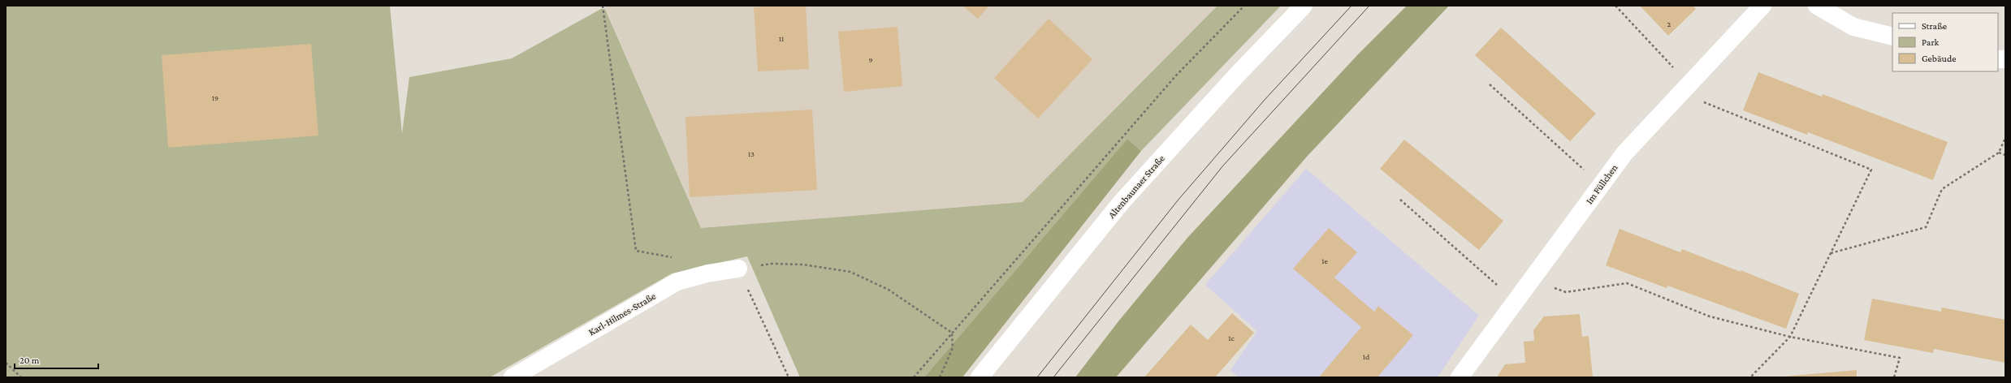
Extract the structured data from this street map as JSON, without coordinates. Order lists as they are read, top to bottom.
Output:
{
  "streets": {
    "street": ["Im Füllchen", "Altenbaunaer Straße", "Karl-Hilmes-Straße"]
  },
  "house_numbers": [
    "2",
    "11",
    "9",
    "19",
    "13",
    "1e",
    "1c",
    "1d"
  ],
  "legend": ["Straße", "Park", "Gebäude"],
  "scale_bar": "20 m"
}
